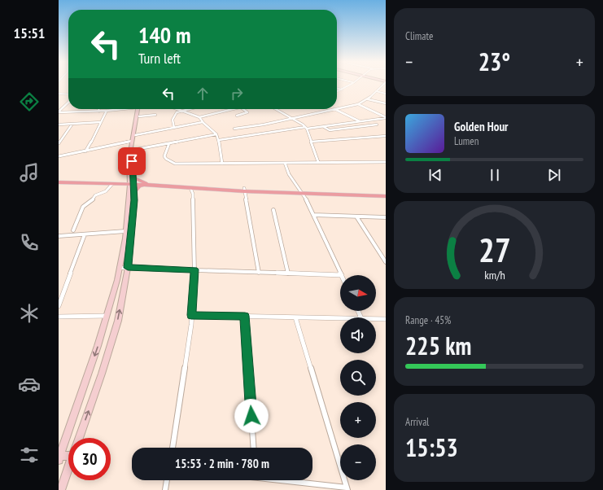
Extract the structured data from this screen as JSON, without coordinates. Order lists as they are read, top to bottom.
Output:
{
  "north": "right",
  "page": {
    "tabs": "15:51",
    "tile": [
      "Climate",
      ["Range · 45%", "225 km"],
      ["Arrival", "15:53"]
    ],
    "turn": ["140 m", "Turn left"],
    "heat": ["−", "23°", "+"],
    "song": ["Golden Hour", "Lumen"],
    "map_buttons": ["+", "−"],
    "limit": "30",
    "trip": "15:53 · 2 min · 780 m",
    "gauge": ["27", "km/h"]
  }
}
